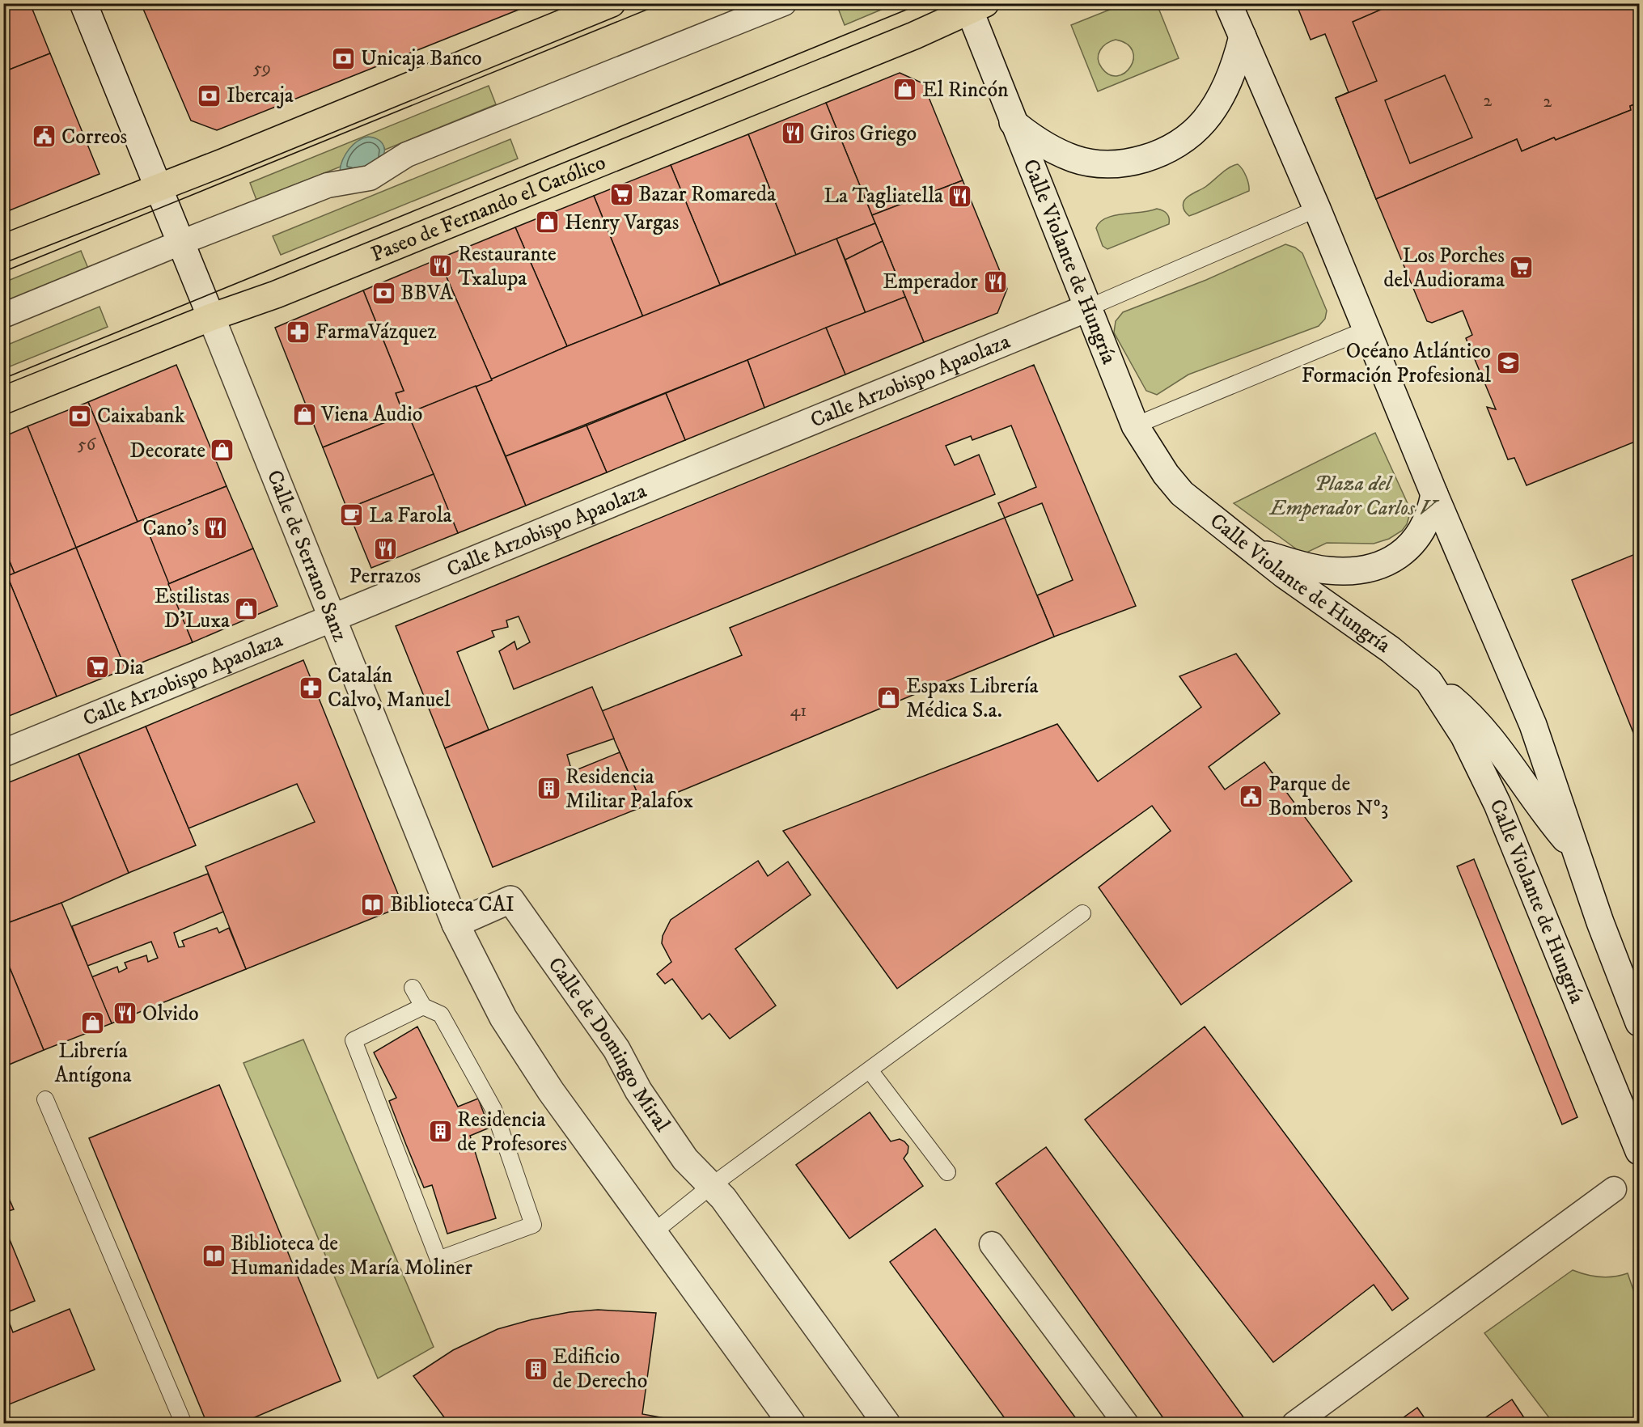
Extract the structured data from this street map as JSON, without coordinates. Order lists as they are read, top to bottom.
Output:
{
  "streets": {
    "main road": [
      "Paseo de Fernando el Católico",
      "Calle Violante de Hungría",
      "Calle Arzobispo Apaolaza",
      "Calle de Serrano Sanz",
      "Calle de Domingo Miral"
    ]
  },
  "crossings": [
    ["Paseo de Fernando el Católico", "Calle Violante de Hungría"],
    ["Paseo de Fernando el Católico", "Calle de Serrano Sanz"],
    ["Calle Violante de Hungría", "Calle Arzobispo Apaolaza"],
    ["Calle Arzobispo Apaolaza", "Calle de Serrano Sanz"],
    ["Calle de Serrano Sanz", "Calle de Domingo Miral"]
  ],
  "parks": ["Plaza del Emperador Carlos V"],
  "places": {
    "bank": [
      "Unicaja Banco",
      "Ibercaja",
      "BBVA",
      "Caixabank"
    ],
    "shop": [
      "El Rincón",
      "Henry Vargas",
      "Viena Audio",
      "Decorate",
      "Estilistas D'Luxa",
      "Espaxs Librería Médica S.a.",
      "Librería Antígona"
    ],
    "restaurant": [
      "Giros Griego",
      "La Tagliatella",
      "Restaurante Txalupa",
      "Emperador",
      "Cano's",
      "Perrazos",
      "Olvido"
    ],
    "public building": ["Correos", "Parque de Bomberos Nº3"],
    "supermarket": ["Bazar Romareda", "Los Porches del Audiorama", "Dia"],
    "pharmacy": ["FarmaVázquez", "Catalán Calvo, Manuel"],
    "school or university": ["Océano Atlántico Formación Profesional"],
    "cafe": ["La Farola"],
    "building": ["Residencia Militar Palafox", "Residencia de Profesores", "Edificio de Derecho"],
    "library": ["Biblioteca CAI", "Biblioteca de Humanidades María Moliner"]
  },
  "house_numbers": [
    "59",
    "2",
    "2",
    "56",
    "41"
  ]
}
